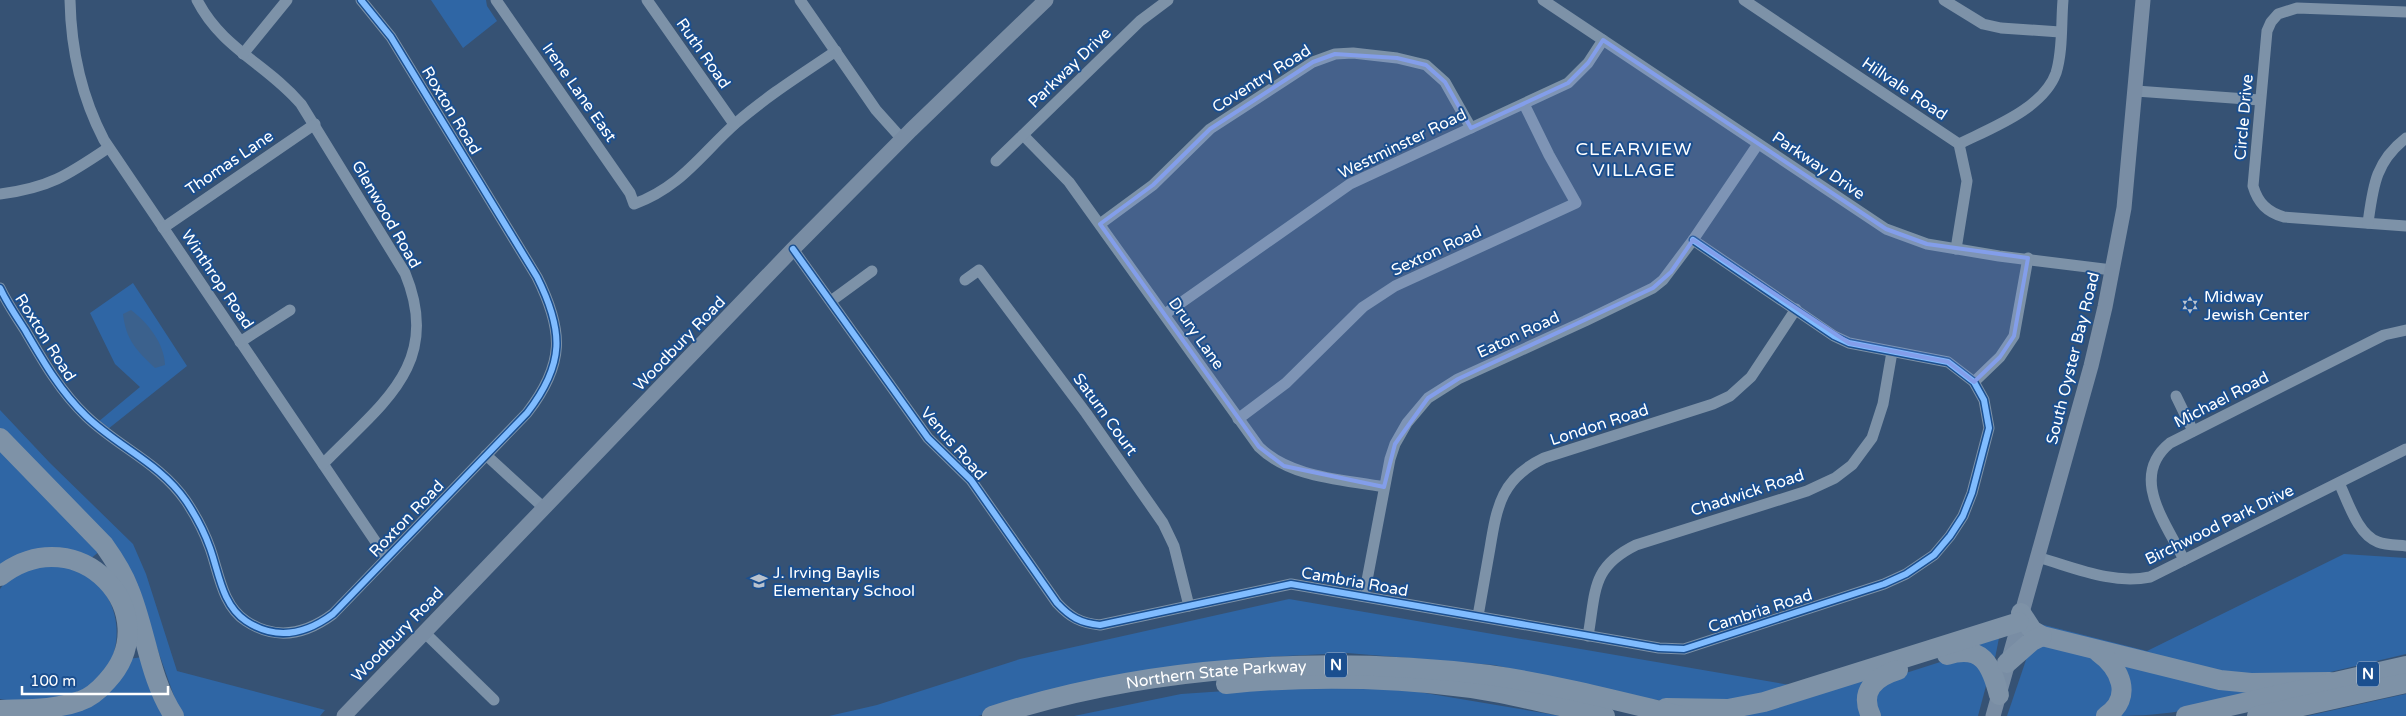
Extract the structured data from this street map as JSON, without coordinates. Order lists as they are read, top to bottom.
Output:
{
  "streets": {
    "highway": ["N", "Northern State Parkway"],
    "main road": ["Woodbury Road", "South Oyster Bay Road"],
    "street": [
      "Ruth Road",
      "Parkway Drive",
      "Coventry Road",
      "Hillvale Road",
      "Irene Lane East",
      "Roxton Road",
      "Circle Drive",
      "Westminster Road",
      "Thomas Lane",
      "Glenwood Road",
      "Sexton Road",
      "Winthrop Road",
      "Drury Lane",
      "Eaton Road",
      "Michael Road",
      "Saturn Court",
      "London Road",
      "Venus Road",
      "Chadwick Road",
      "Birchwood Park Drive",
      "Cambria Road"
    ]
  },
  "crossings": [
    ["Ruth Road", "Irene Lane East"],
    ["Parkway Drive", "Westminster Road"],
    ["Parkway Drive", "Drury Lane"],
    ["Parkway Drive", "Eaton Road"],
    ["Parkway Drive", "South Oyster Bay Road"],
    ["Coventry Road", "Westminster Road"],
    ["Coventry Road", "Drury Lane"],
    ["Roxton Road", "Winthrop Road"],
    ["Westminster Road", "Sexton Road"],
    ["Westminster Road", "Drury Lane"],
    ["Thomas Lane", "Glenwood Road"],
    ["Thomas Lane", "Winthrop Road"],
    ["Glenwood Road", "Winthrop Road"],
    ["Sexton Road", "Drury Lane"],
    ["Drury Lane", "Eaton Road"],
    ["Eaton Road", "Cambria Road"],
    ["Woodbury Road", "Venus Road"],
    ["South Oyster Bay Road", "Birchwood Park Drive"],
    ["Michael Road", "Birchwood Park Drive"],
    ["Saturn Court", "Cambria Road"],
    ["London Road", "Cambria Road"],
    ["Venus Road", "Cambria Road"],
    ["Chadwick Road", "Cambria Road"]
  ],
  "districts": ["CLEARVIEW VILLAGE"],
  "places": {
    "synagogue": ["Midway Jewish Center"],
    "school or university": ["J. Irving Baylis Elementary School"]
  },
  "scale_bar": "100 m"
}
